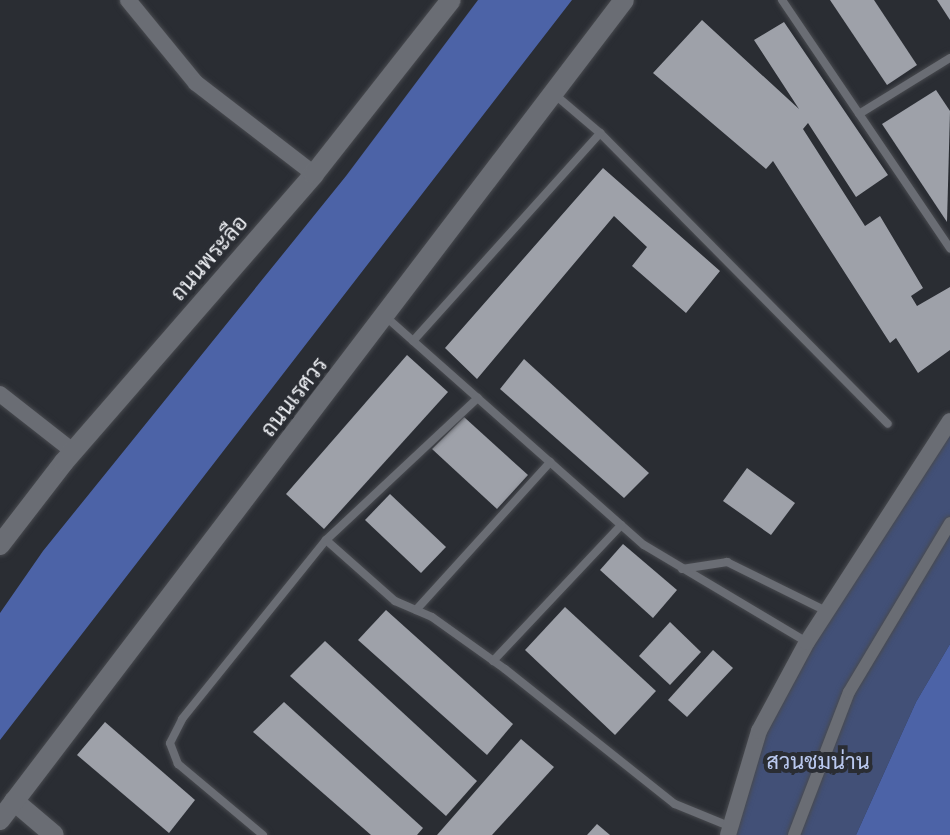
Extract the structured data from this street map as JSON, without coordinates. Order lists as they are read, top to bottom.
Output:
{
  "streets": {
    "street": ["ถนนพระลือ", "ถนนเรศวร"]
  },
  "parks": ["สวนชมน่าน"]
}
